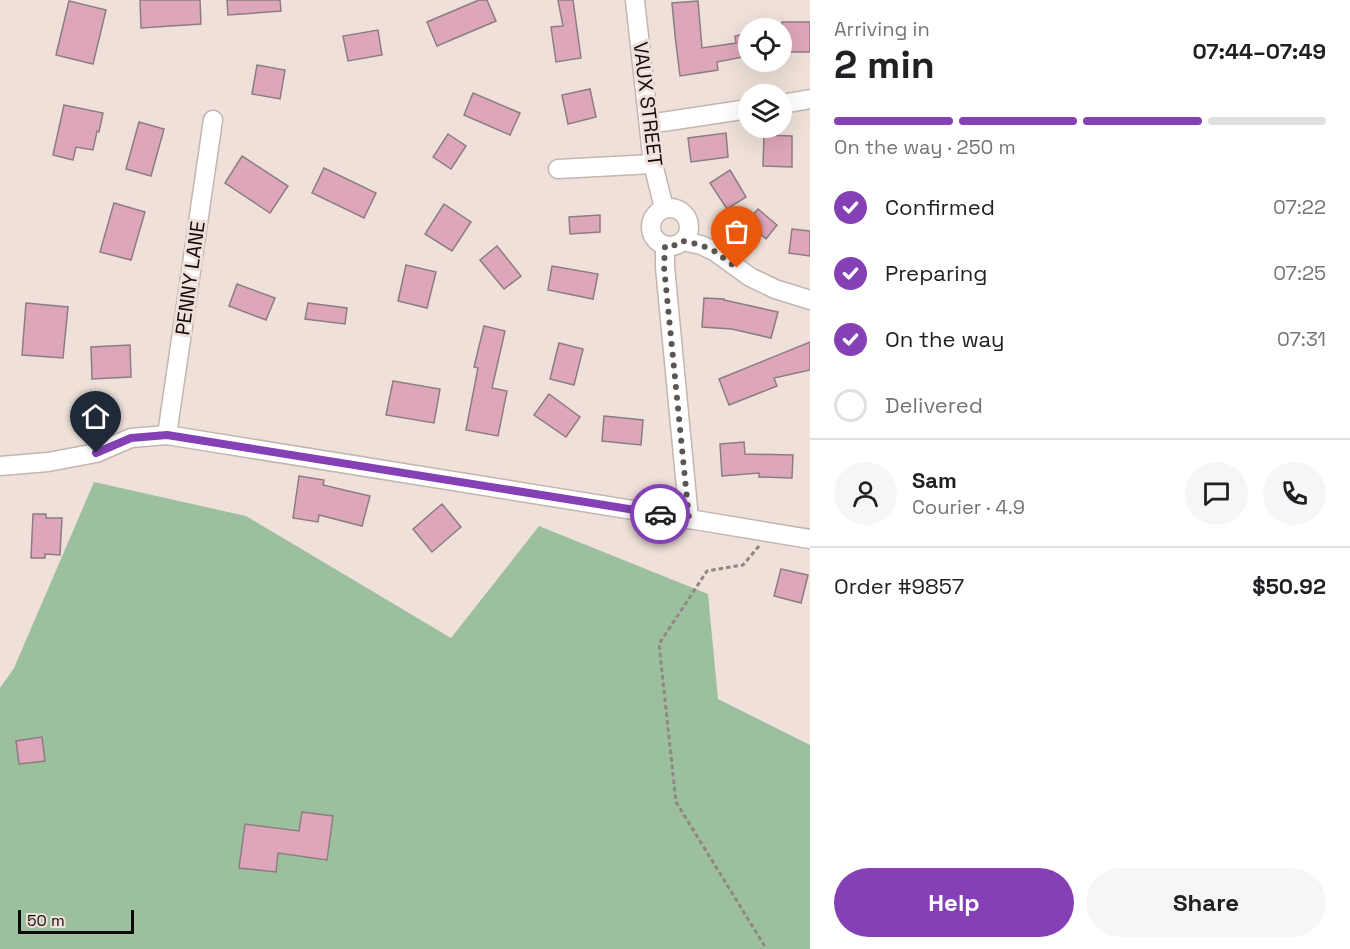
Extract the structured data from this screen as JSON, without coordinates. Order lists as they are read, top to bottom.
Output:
{
  "streets": {
    "street": ["VAUX STREET", "PENNY LANE"]
  },
  "scale_bar": "50 m",
  "page": {
    "heading": ["2 min", "Arriving in", "07:44–07:49"],
    "panel": [
      "Sam",
      "Courier · 4.9",
      "Order #9857",
      "$50.92"
    ],
    "bar": "On the way · 250 m",
    "list": [
      ["Confirmed", "07:22"],
      ["Preparing", "07:25"],
      ["On the way", "07:31"],
      "Delivered"
    ],
    "buttons": ["Help", "Share"],
    "scale": "50 m"
  }
}
